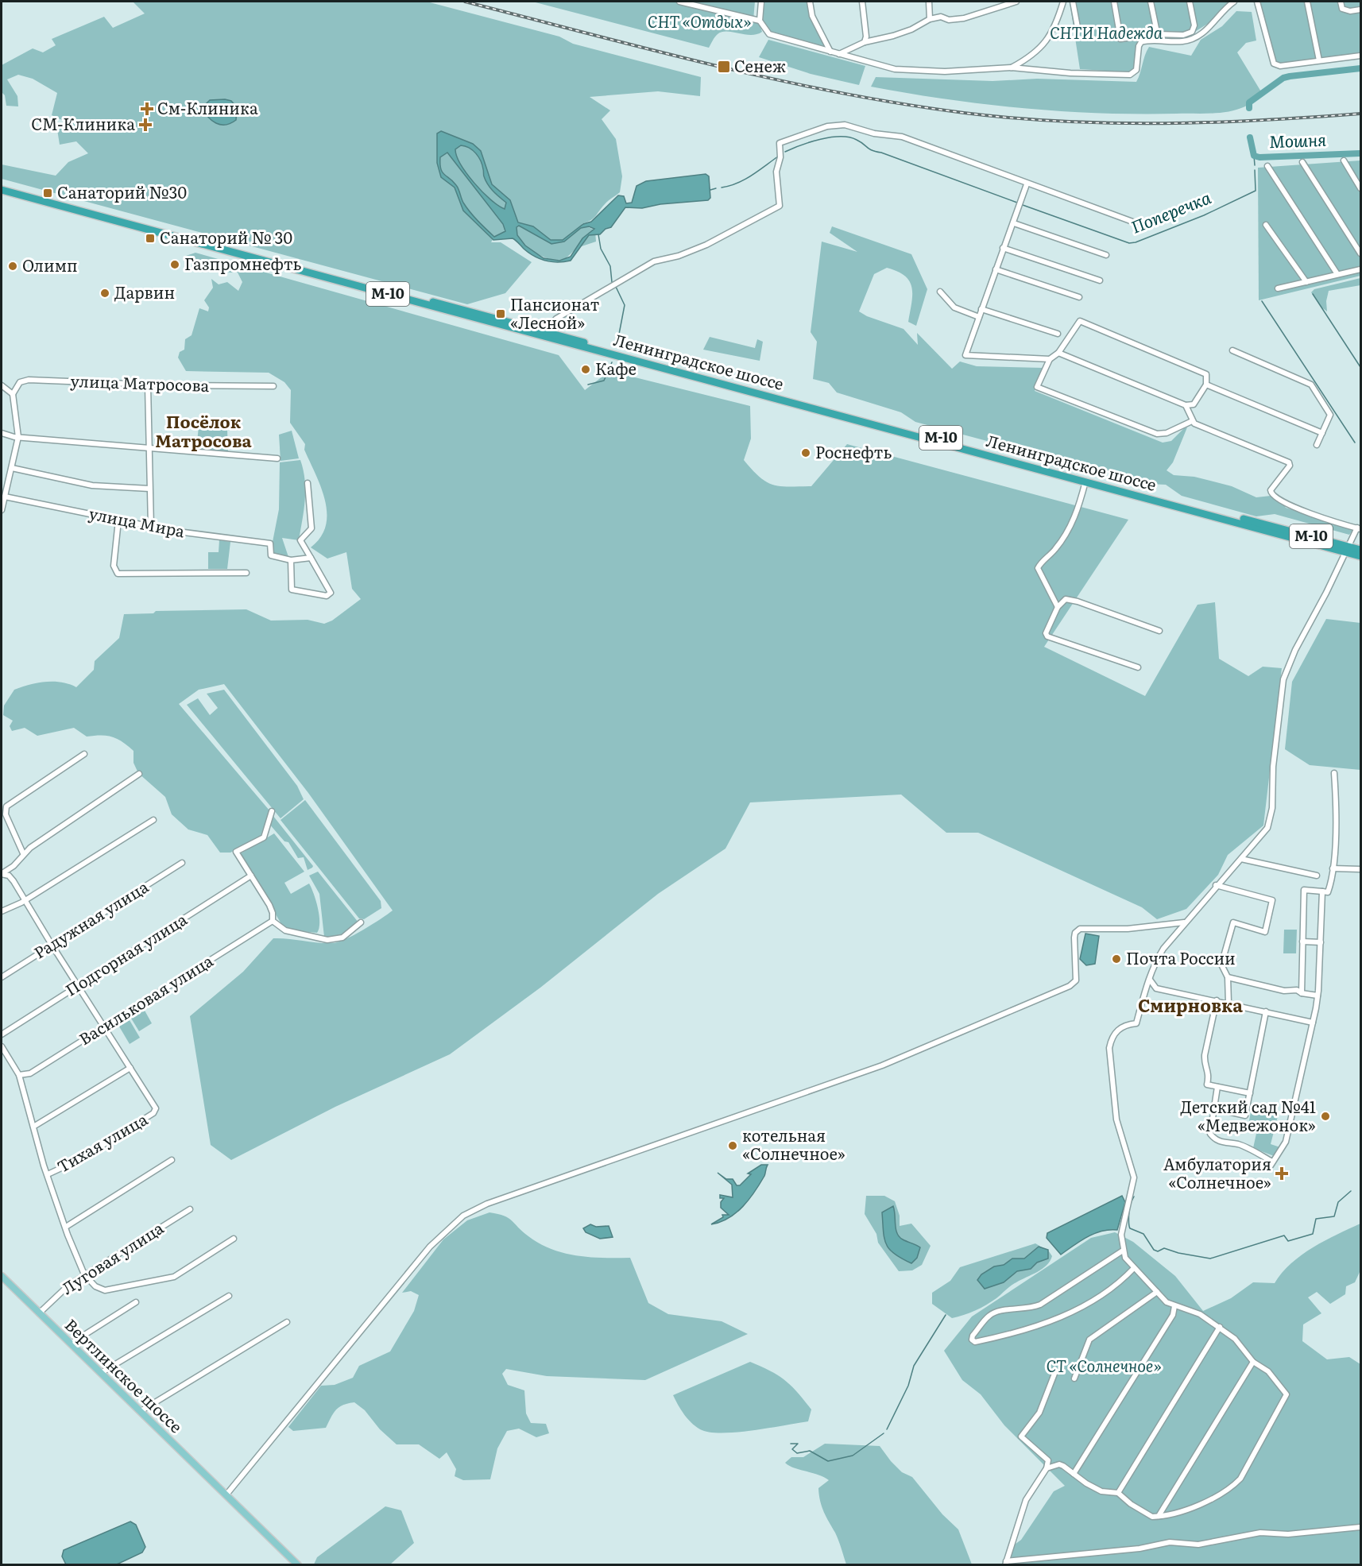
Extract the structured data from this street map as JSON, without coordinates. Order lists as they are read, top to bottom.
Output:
{
  "streets": {
    "highway": ["М-10", "Ленинградское шоссе"],
    "main road": ["Вертлинское шоссе"],
    "street": [
      "улица Матросова",
      "улица Мира",
      "Радужная улица",
      "Подгорная улица",
      "Васильковая улица",
      "Тихая улица",
      "Луговая улица"
    ]
  },
  "crossings": [
    ["Луговая улица", "Вертлинское шоссе"]
  ],
  "districts": ["Посёлок Матросова", "Смирновка"],
  "water": ["Мошня", "Поперечка"],
  "parks": ["СНТ «Отдых»", "СНТИ Надежда", "СТ «Солнечное»"],
  "places": {
    "transit": [
      "Сенеж",
      "Санаторий №30",
      "Санаторий № 30",
      "Пансионат «Лесной»"
    ],
    "health": ["См-Клиника", "СМ-Клиника", "Амбулатория «Солнечное»"],
    "other": [
      "Газпромнефть",
      "Олимп",
      "Дарвин",
      "Кафе",
      "Роснефть",
      "Почта России",
      "Детский сад №41 «Медвежонок»",
      "котельная «Солнечное»"
    ]
  }
}
